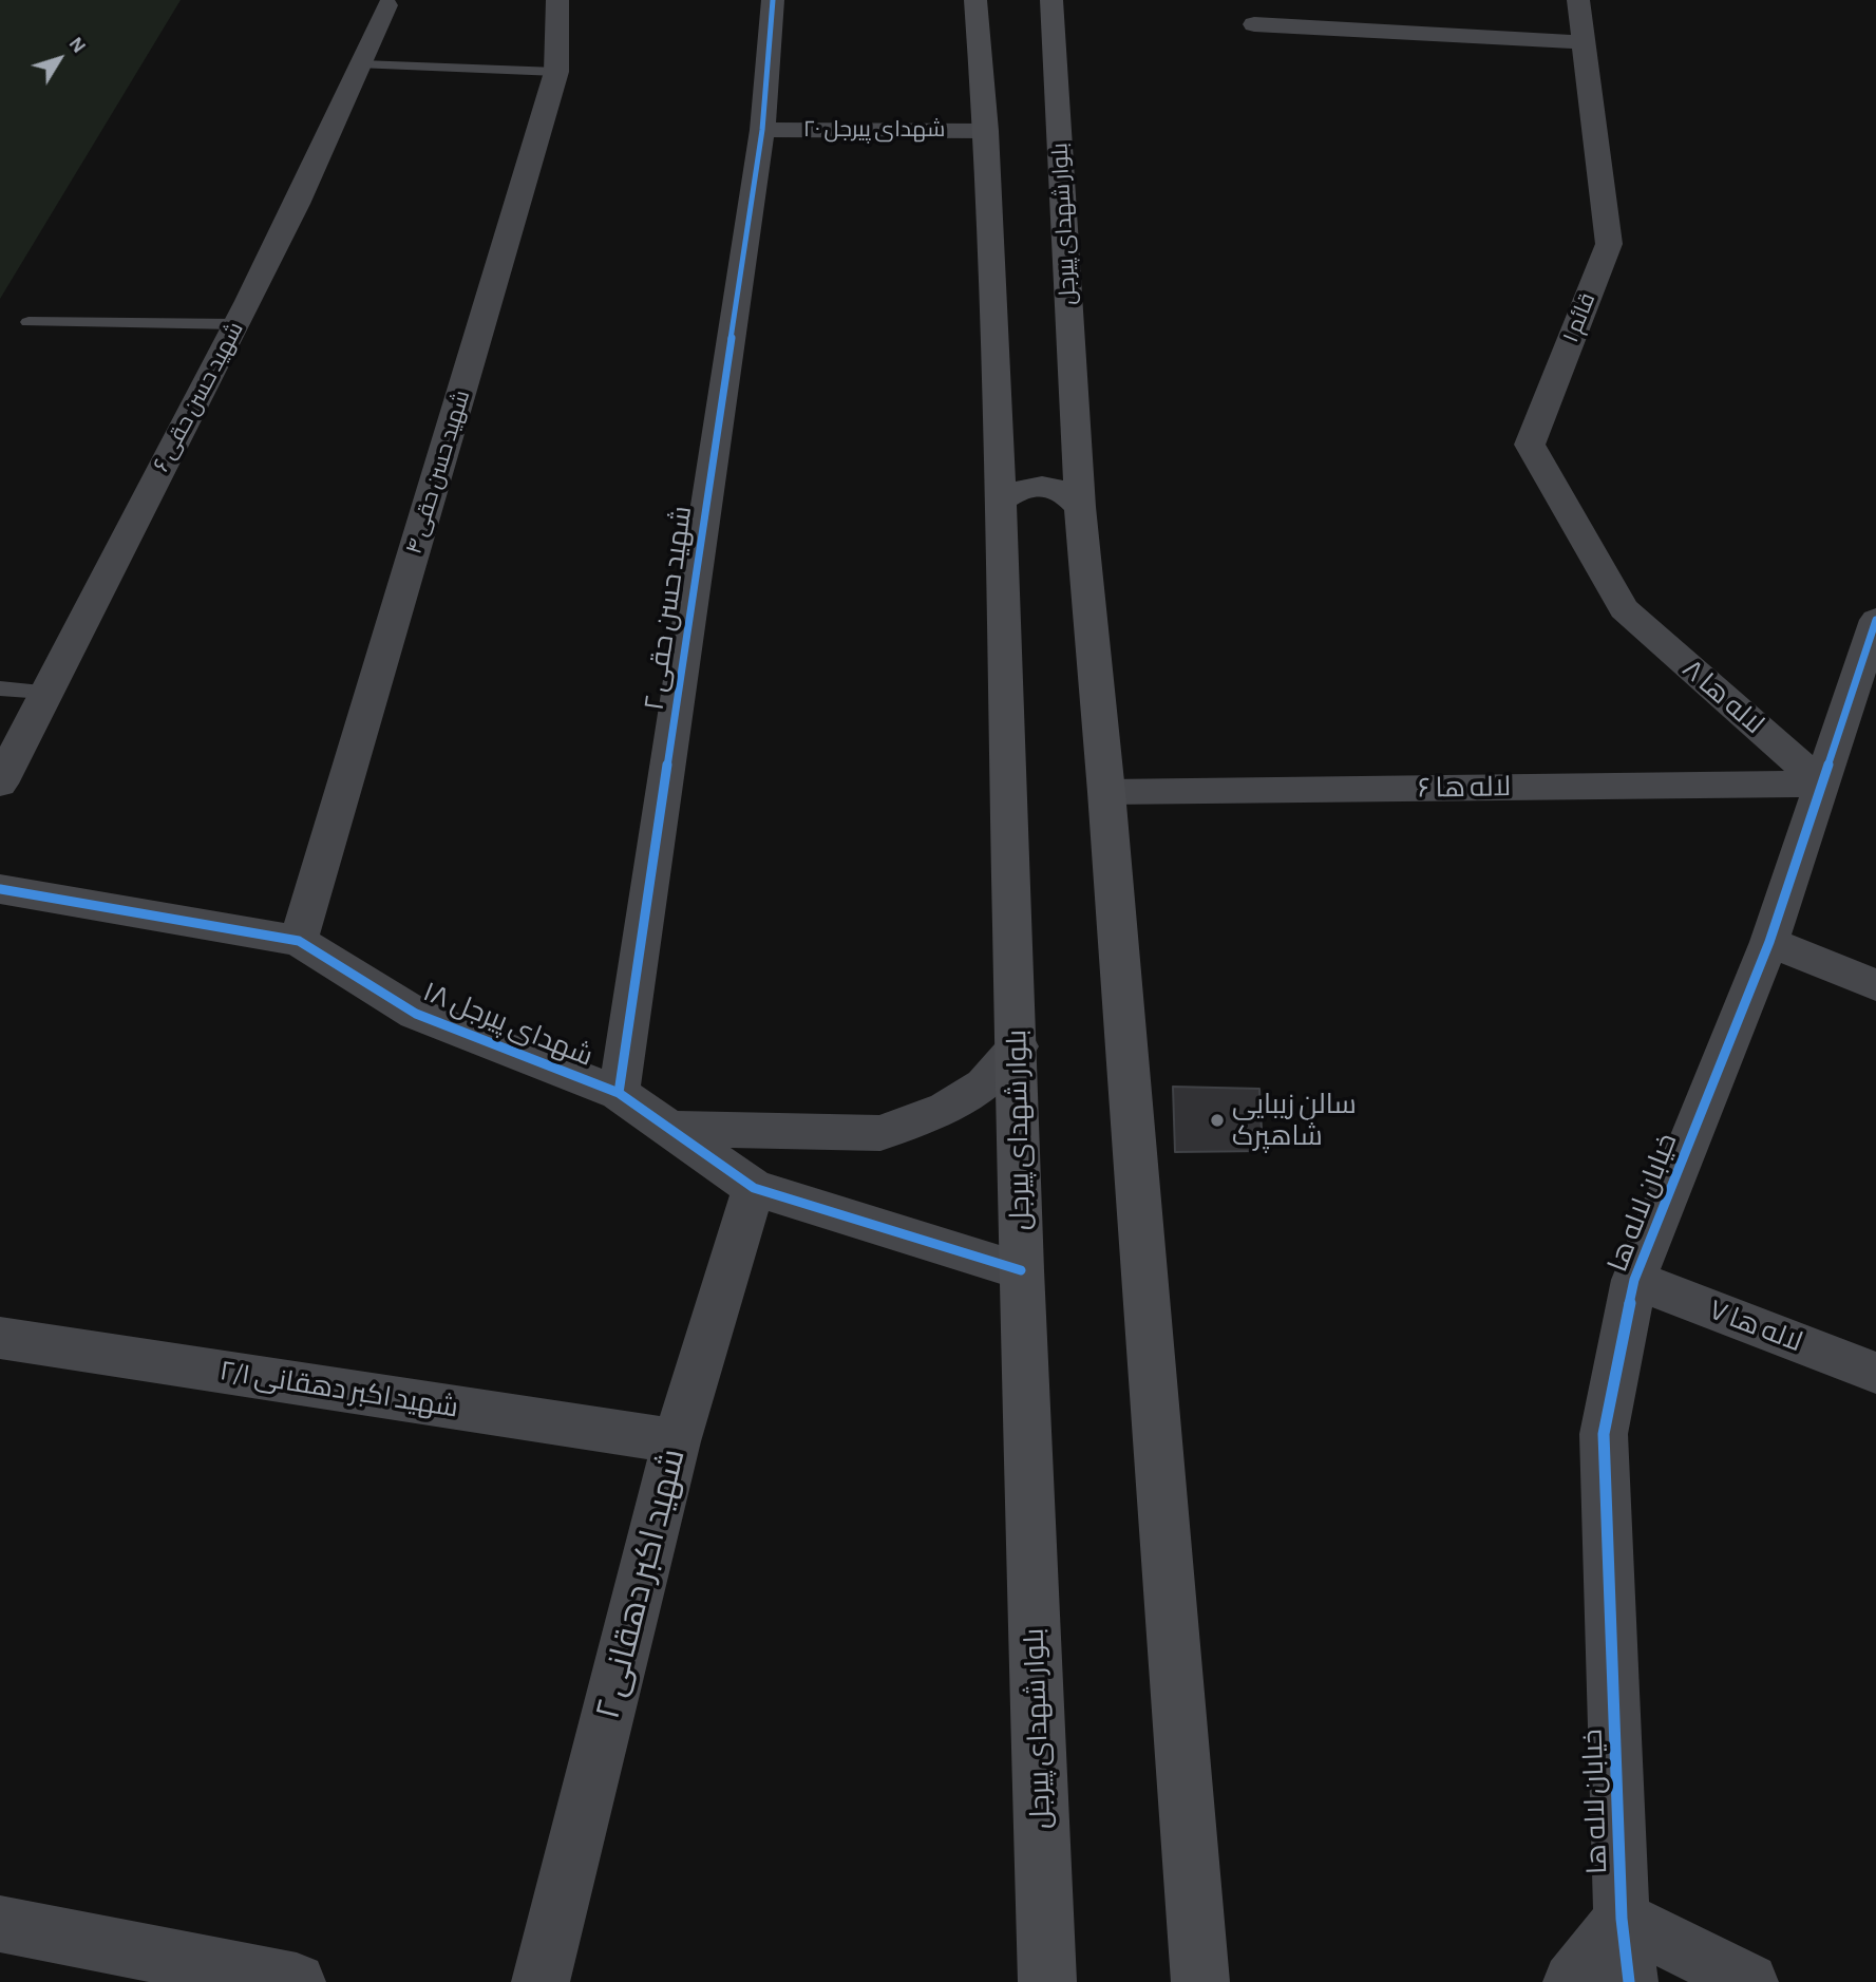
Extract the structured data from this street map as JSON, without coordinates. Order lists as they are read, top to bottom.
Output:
{
  "streets": {
    "main road": ["بلوار شهدای پیرجل"],
    "street": [
      "شهدای پیرجل ۲۰",
      "قائم ۱",
      "شهید حسن حقی ۶",
      "شهید حسن حقی ۴",
      "شهید حسن حقی ۲",
      "لاله ها ۸",
      "لاله ها ۶",
      "شهدای پیرجل ۱۸",
      "خیابان لاله ها",
      "لاله ها ۷",
      "شهید اکبر دهقانی ۲/۱",
      "شهید اکبر دهقانی ۲"
    ]
  },
  "crossings": [
    ["شهدای پیرجل ۲۰", "بلوار شهدای پیرجل"],
    ["شهدای پیرجل ۲۰", "شهید حسن حقی ۲"],
    ["بلوار شهدای پیرجل", "لاله ها ۶"],
    ["بلوار شهدای پیرجل", "شهدای پیرجل ۱۸"],
    ["قائم ۱", "لاله ها ۸"],
    ["شهید حسن حقی ۴", "شهدای پیرجل ۱۸"],
    ["شهید حسن حقی ۲", "شهدای پیرجل ۱۸"],
    ["لاله ها ۸", "لاله ها ۶"],
    ["لاله ها ۸", "خیابان لاله ها"],
    ["لاله ها ۶", "خیابان لاله ها"],
    ["شهدای پیرجل ۱۸", "شهید اکبر دهقانی ۲"],
    ["خیابان لاله ها", "لاله ها ۷"],
    ["شهید اکبر دهقانی ۲/۱", "شهید اکبر دهقانی ۲"]
  ],
  "places": ["سالن زیبایی شاهپرک"],
  "north": "top right"
}
